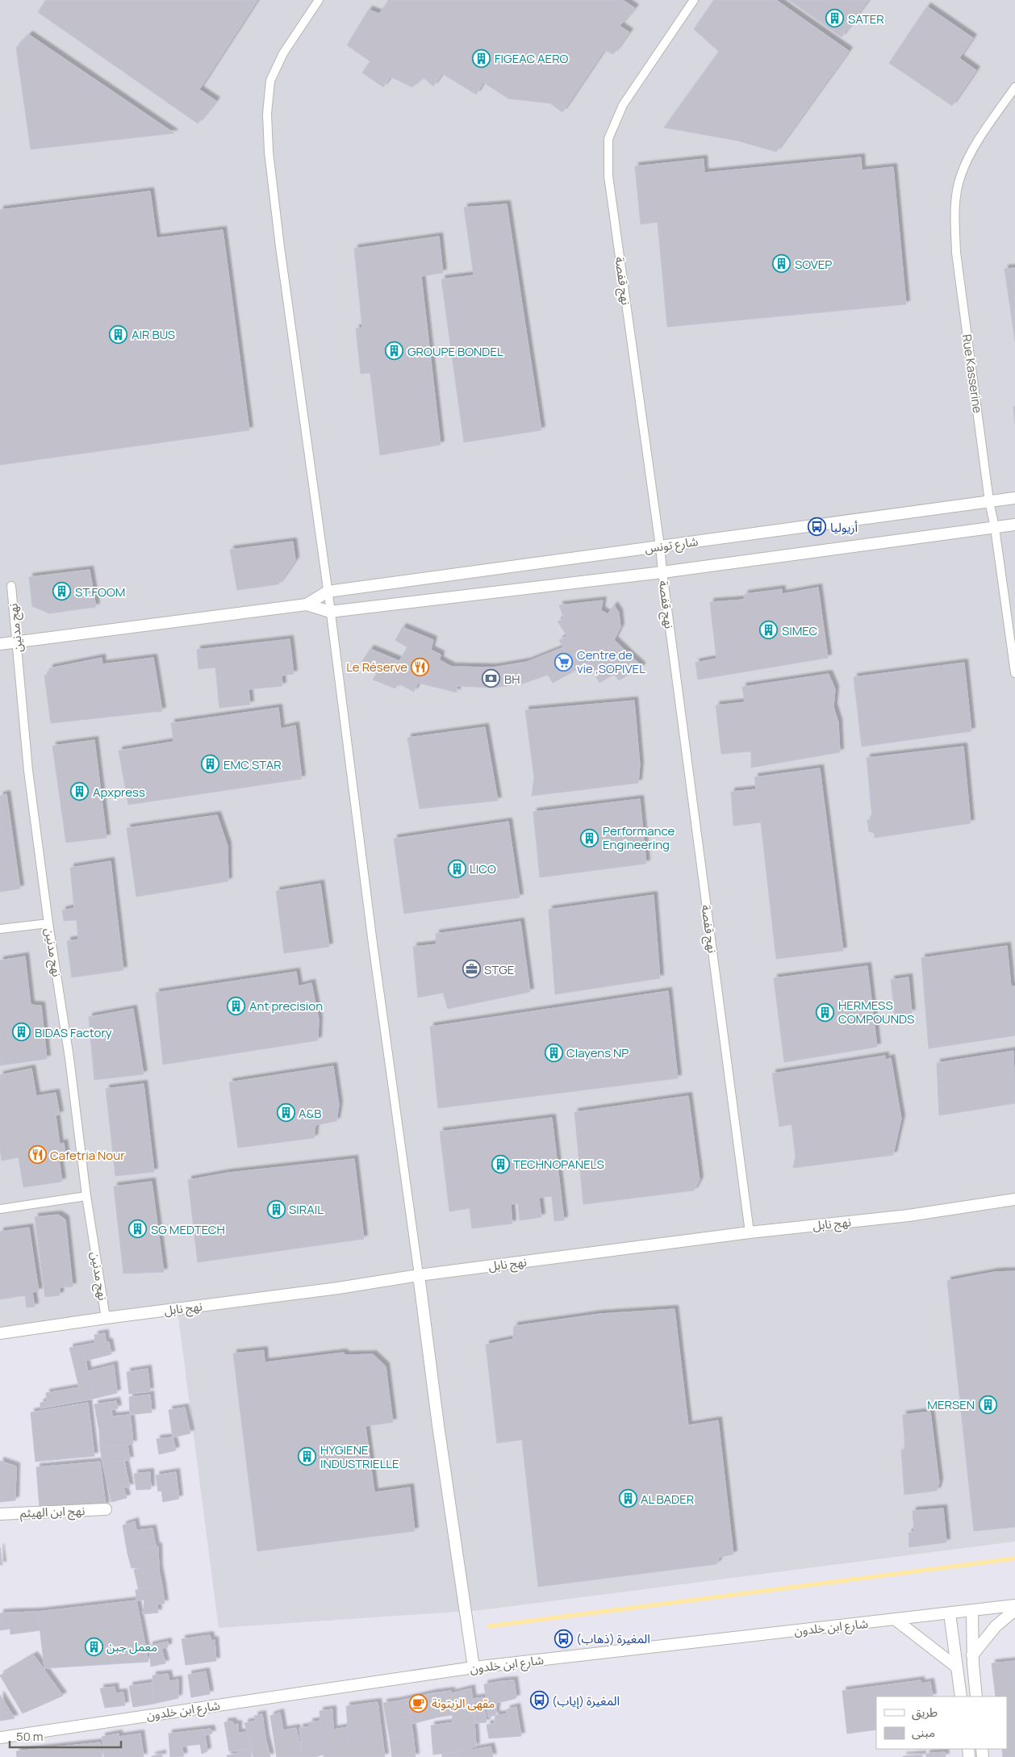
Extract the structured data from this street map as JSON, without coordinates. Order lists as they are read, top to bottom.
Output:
{
  "streets": {
    "street": [
      "شارع تونس",
      "نهج نابل",
      "نهج ابن الهيثم",
      "شارع ابن خلدون"
    ],
    "lane": ["نهج قفصة", "Rue Kasserine", "نهج مدنين"]
  },
  "crossings": [
    ["نهج قفصة", "شارع تونس"],
    ["نهج قفصة", "نهج نابل"],
    ["Rue Kasserine", "شارع تونس"],
    ["نهج مدنين", "نهج نابل"]
  ],
  "places": {
    "building": [
      "SATER",
      "FIGEAC AERO",
      "SOVEP",
      "AIR BUS",
      "GROUPE BONDEL",
      "ST.FOOM",
      "SIMEC",
      "EMC STAR",
      "Apxpress",
      "Performance Engineering",
      "LICO",
      "Ant precision",
      "HERMESS COMPOUNDS",
      "BIDAS Factory",
      "Clayens NP",
      "A&B",
      "TECHNOPANELS",
      "SIRAIL",
      "SG MEDTECH",
      "MERSEN",
      "HYGIENE INDUSTRIELLE",
      "AL BADER",
      "معمل جبن"
    ],
    "bus stop": ["أريوليا", "المغيرة (ذهاب)", "المغيرة (إياب)"],
    "supermarket": ["Centre de vie ,SOPIVEL"],
    "restaurant": ["Le Réserve", "Cafetria Nour"],
    "bank": ["BH"],
    "office": ["STGE"],
    "cafe": ["مقهى الزيتونة"]
  },
  "legend": ["طريق", "مبنى"],
  "scale_bar": "50 m"
}
